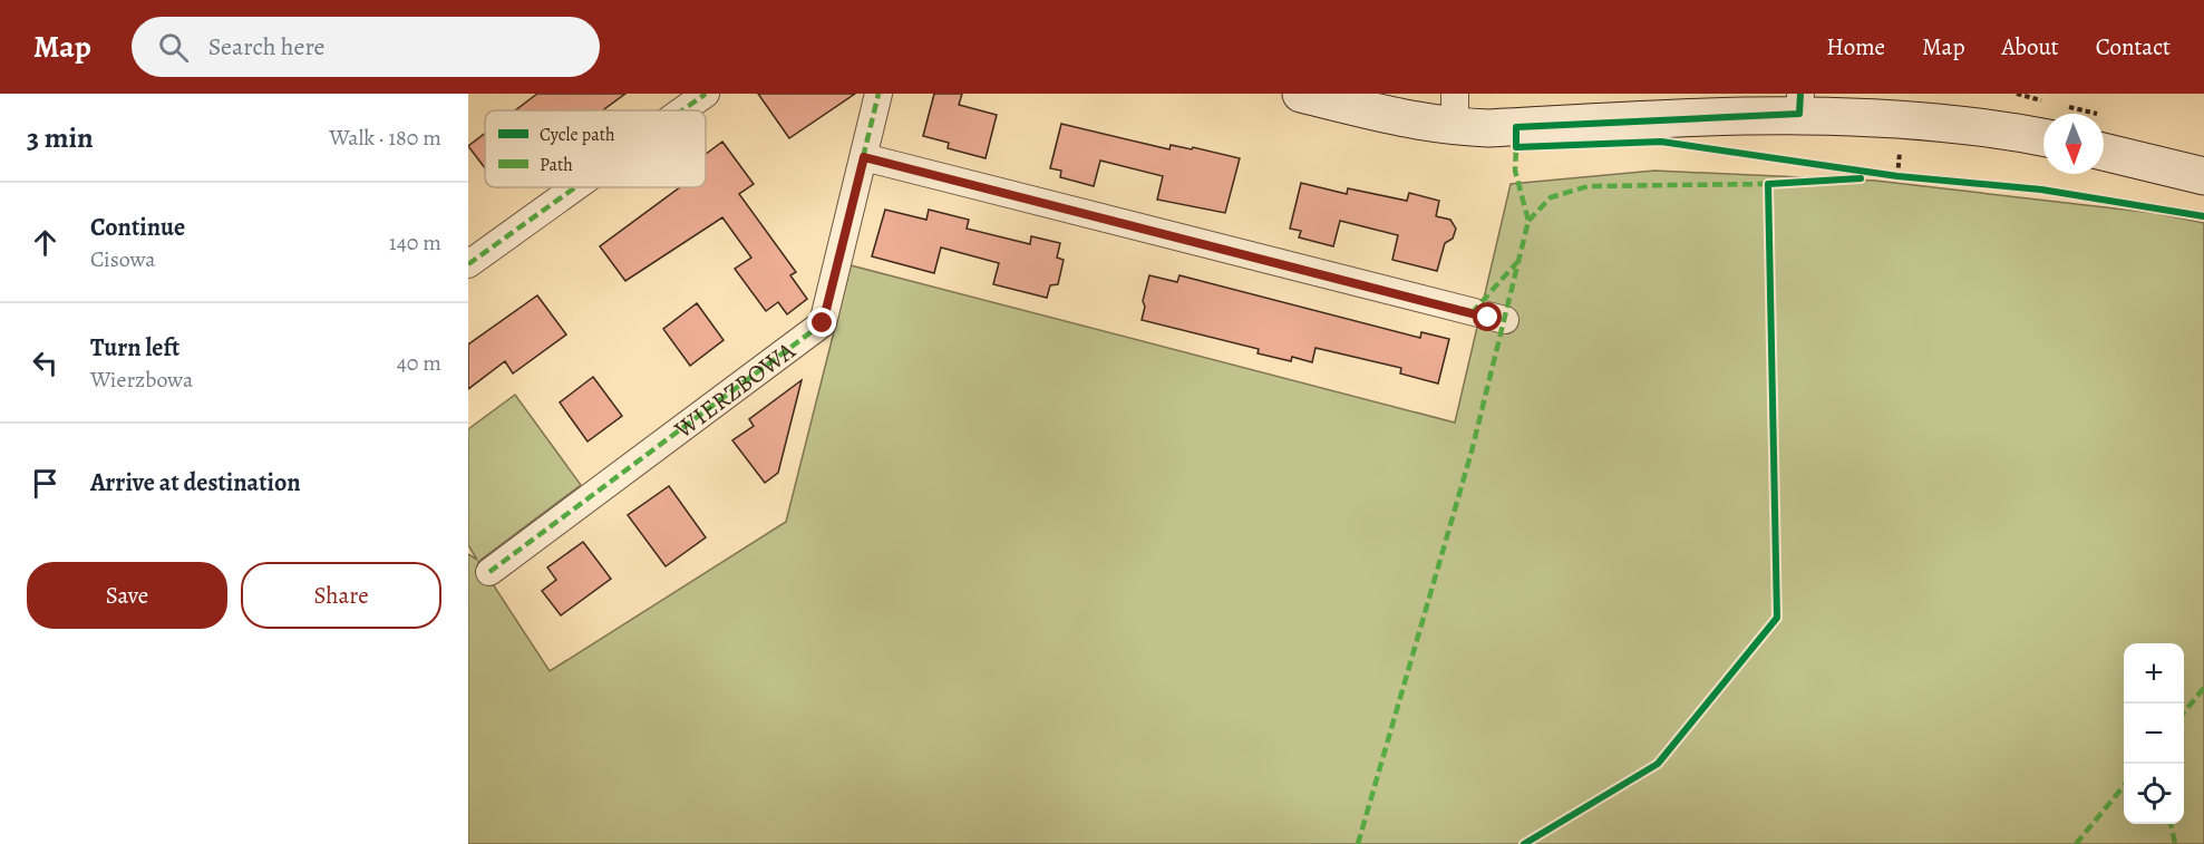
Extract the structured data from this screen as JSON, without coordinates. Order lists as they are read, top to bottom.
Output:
{
  "streets": {
    "street": ["WIERZBOWA"]
  },
  "legend": ["Cycle path", "Path"],
  "north": "bottom",
  "page": {
    "header": "Map",
    "search": "Search here",
    "nav": [
      "Home",
      "Map",
      "About",
      "Contact"
    ],
    "heading": ["3 min", "Walk · 180 m"],
    "list": [
      ["Continue", "Cisowa", "140 m"],
      ["Turn left", "Wierzbowa", "40 m"],
      "Arrive at destination"
    ],
    "buttons": ["Save", "Share"],
    "map_buttons": ["+", "−"]
  }
}
